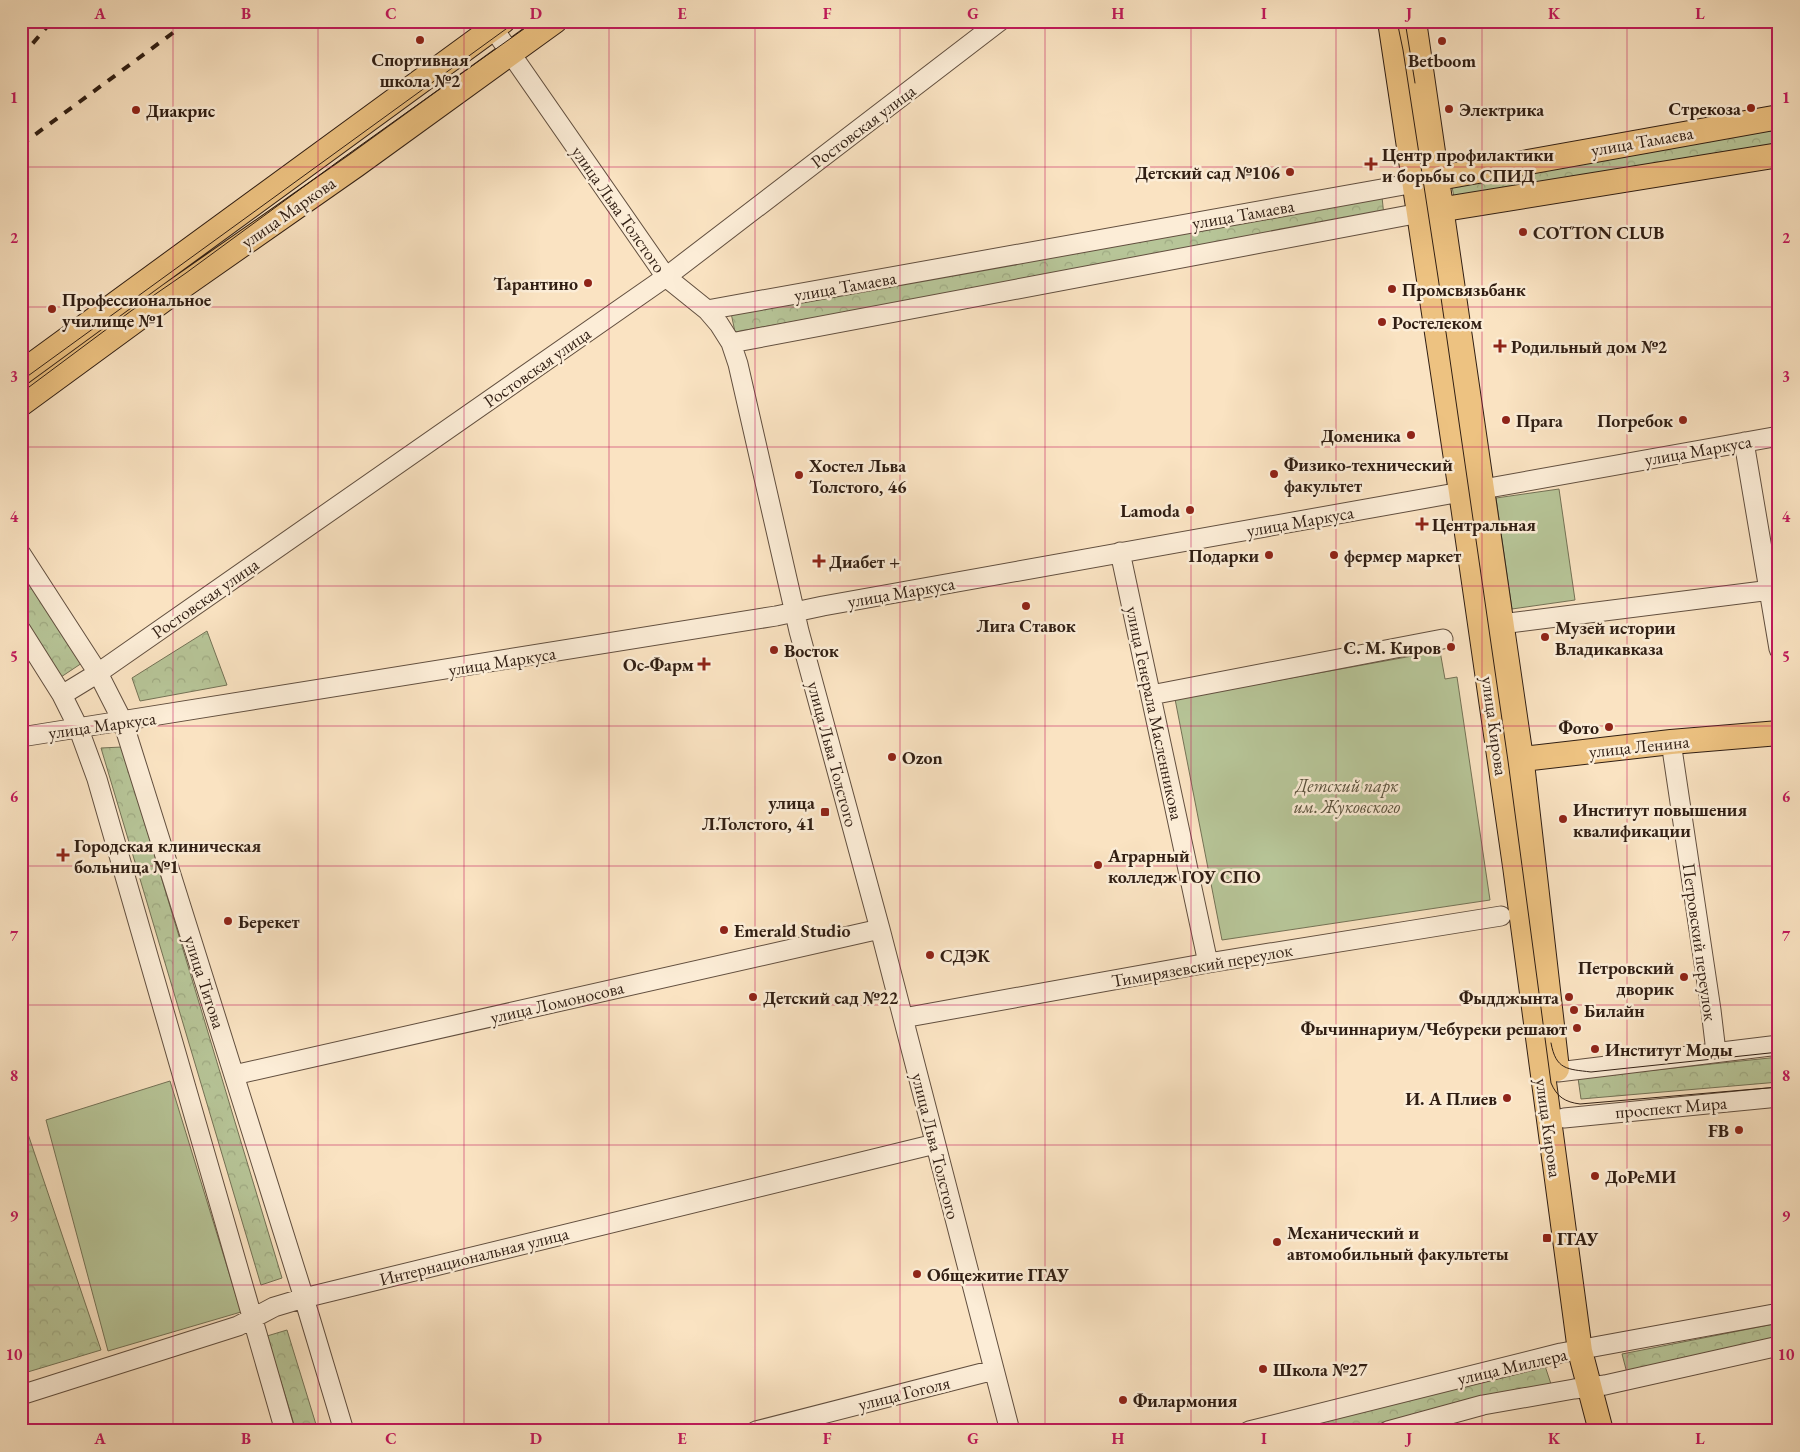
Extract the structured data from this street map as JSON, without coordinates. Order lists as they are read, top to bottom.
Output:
{
  "streets": {
    "main road": [
      "улица Тамаева",
      "улица Маркова",
      "улица Кирова",
      "улица Ленина"
    ],
    "street": [
      "Ростовская улица",
      "улица Льва Толстого",
      "улица Маркуса",
      "улица Генерала Масленникова",
      "Петровский переулок",
      "Тимирязевский переулок",
      "улица Титова",
      "улица Ломоносова",
      "проспект Мира",
      "Интернациональная улица",
      "улица Миллера",
      "улица Гоголя"
    ]
  },
  "crossings": [
    ["Ростовская улица", "улица Льва Толстого"],
    ["Ростовская улица", "улица Титова"],
    ["улица Тамаева", "улица Льва Толстого"],
    ["улица Тамаева", "улица Кирова"],
    ["улица Льва Толстого", "улица Маркова"],
    ["улица Льва Толстого", "улица Маркуса"],
    ["улица Льва Толстого", "Тимирязевский переулок"],
    ["улица Льва Толстого", "улица Ломоносова"],
    ["улица Льва Толстого", "Интернациональная улица"],
    ["улица Льва Толстого", "улица Гоголя"],
    ["улица Маркуса", "улица Генерала Масленникова"],
    ["улица Маркуса", "улица Кирова"],
    ["улица Маркуса", "улица Титова"],
    ["улица Генерала Масленникова", "Тимирязевский переулок"],
    ["улица Кирова", "улица Ленина"],
    ["улица Кирова", "проспект Мира"],
    ["улица Кирова", "улица Миллера"],
    ["улица Ленина", "Петровский переулок"],
    ["улица Титова", "улица Ломоносова"],
    ["улица Титова", "Интернациональная улица"]
  ],
  "parks": ["Детский парк им. Жуковского"],
  "places": {
    "other": [
      "Спортивная школа №2",
      "Betboom",
      "Стрекоза",
      "Электрика",
      "Диакрис",
      "Детский сад №106",
      "COTTON CLUB",
      "Тарантино",
      "Промсвязьбанк",
      "Профессиональное училище №1",
      "Ростелеком",
      "Прага",
      "Погребок",
      "Доменика",
      "Физико-технический факультет",
      "Хостел Льва Толстого, 46",
      "Lamoda",
      "Подарки",
      "фермер маркет",
      "Лига Ставок",
      "Музей истории Владикавказа",
      "С. М. Киров",
      "Восток",
      "Фото",
      "Ozon",
      "Институт повышения квалификации",
      "Аграрный колледж ГОУ СПО",
      "Берекет",
      "Emerald Studio",
      "СДЭК",
      "Петровский дворик",
      "Детский сад №22",
      "Фыдджынта",
      "Билайн",
      "Фычиннариум/Чебуреки решают",
      "Институт Моды",
      "И. А Плиев",
      "FB",
      "ДоРеМИ",
      "Механический и автомобильный факультеты",
      "Общежитие ГГАУ",
      "Школа №27",
      "Филармония"
    ],
    "health": [
      "Центр профилактики и борьбы со СПИД",
      "Родильный дом №2",
      "Центральная",
      "Диабет +",
      "Ос-Фарм",
      "Городская клиническая больница №1"
    ],
    "transit": ["улица Л.Толстого, 41", "ГГАУ"]
  },
  "grid": {
    "columns": [
      "A",
      "B",
      "C",
      "D",
      "E",
      "F",
      "G",
      "H",
      "I",
      "J",
      "K",
      "L"
    ],
    "rows": [
      "1",
      "2",
      "3",
      "4",
      "5",
      "6",
      "7",
      "8",
      "9",
      "10"
    ]
  }
}
